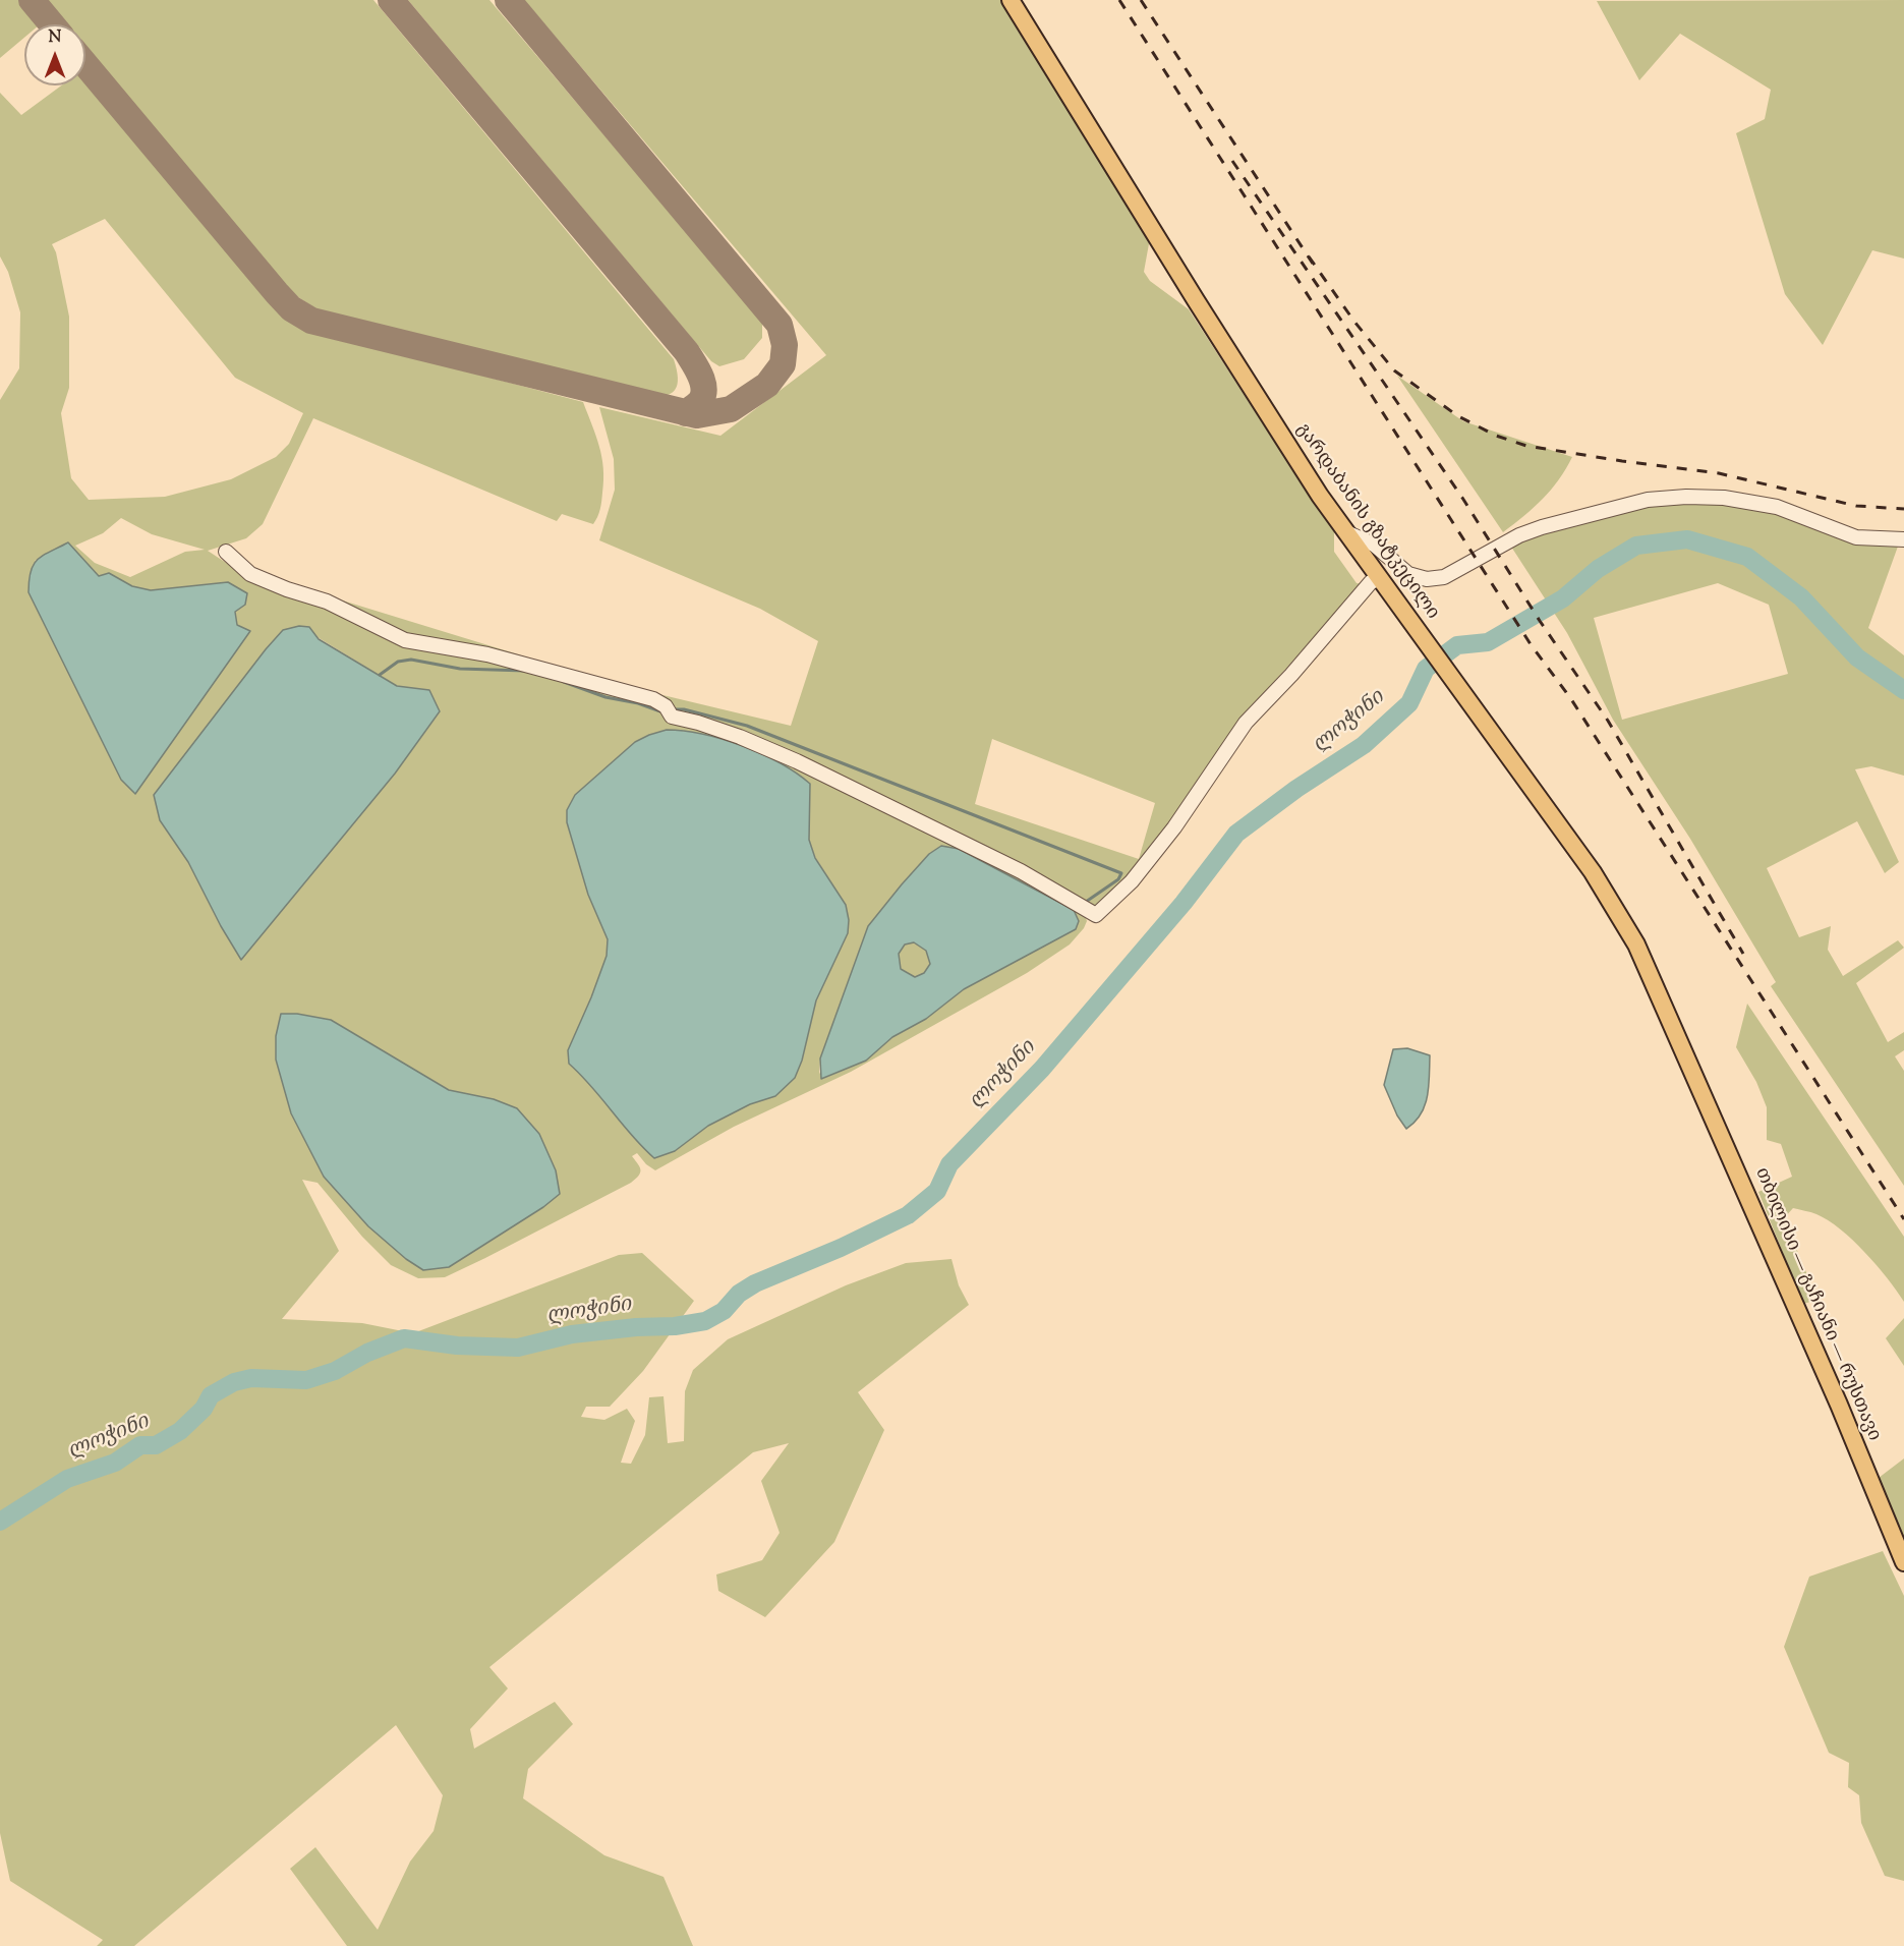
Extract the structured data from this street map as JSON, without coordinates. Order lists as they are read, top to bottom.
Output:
{
  "streets": {
    "main road": ["გარდაბანის გზატკეცილი", "თბილისი — გაჩიანი — რუსთავი"]
  },
  "crossings": [
    ["გარდაბანის გზატკეცილი", "თბილისი — გაჩიანი — რუსთავი"]
  ],
  "water": ["ლოჭინი"],
  "north": "top"
}
